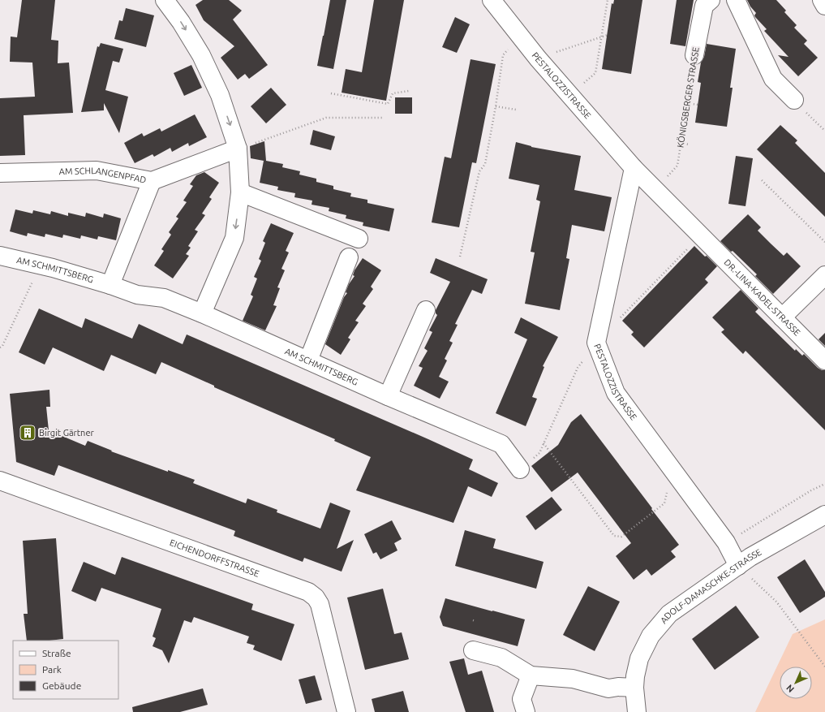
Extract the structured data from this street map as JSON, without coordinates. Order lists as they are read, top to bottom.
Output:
{
  "streets": {
    "street": [
      "PESTALOZZISTRASSE",
      "KÖNIGSBERGER STRASSE",
      "AM SCHLANGENPFAD",
      "AM SCHMITTSBERG",
      "DR.-LINA-KADEL-STRASSE",
      "EICHENDORFFSTRASSE",
      "ADOLF-DAMASCHKE-STRASSE"
    ]
  },
  "crossings": [
    ["PESTALOZZISTRASSE", "KÖNIGSBERGER STRASSE"],
    ["PESTALOZZISTRASSE", "DR.-LINA-KADEL-STRASSE"],
    ["PESTALOZZISTRASSE", "ADOLF-DAMASCHKE-STRASSE"]
  ],
  "places": {
    "building": ["Birgit Gärtner"]
  },
  "legend": ["Straße", "Park", "Gebäude"],
  "north": "bottom left"
}
